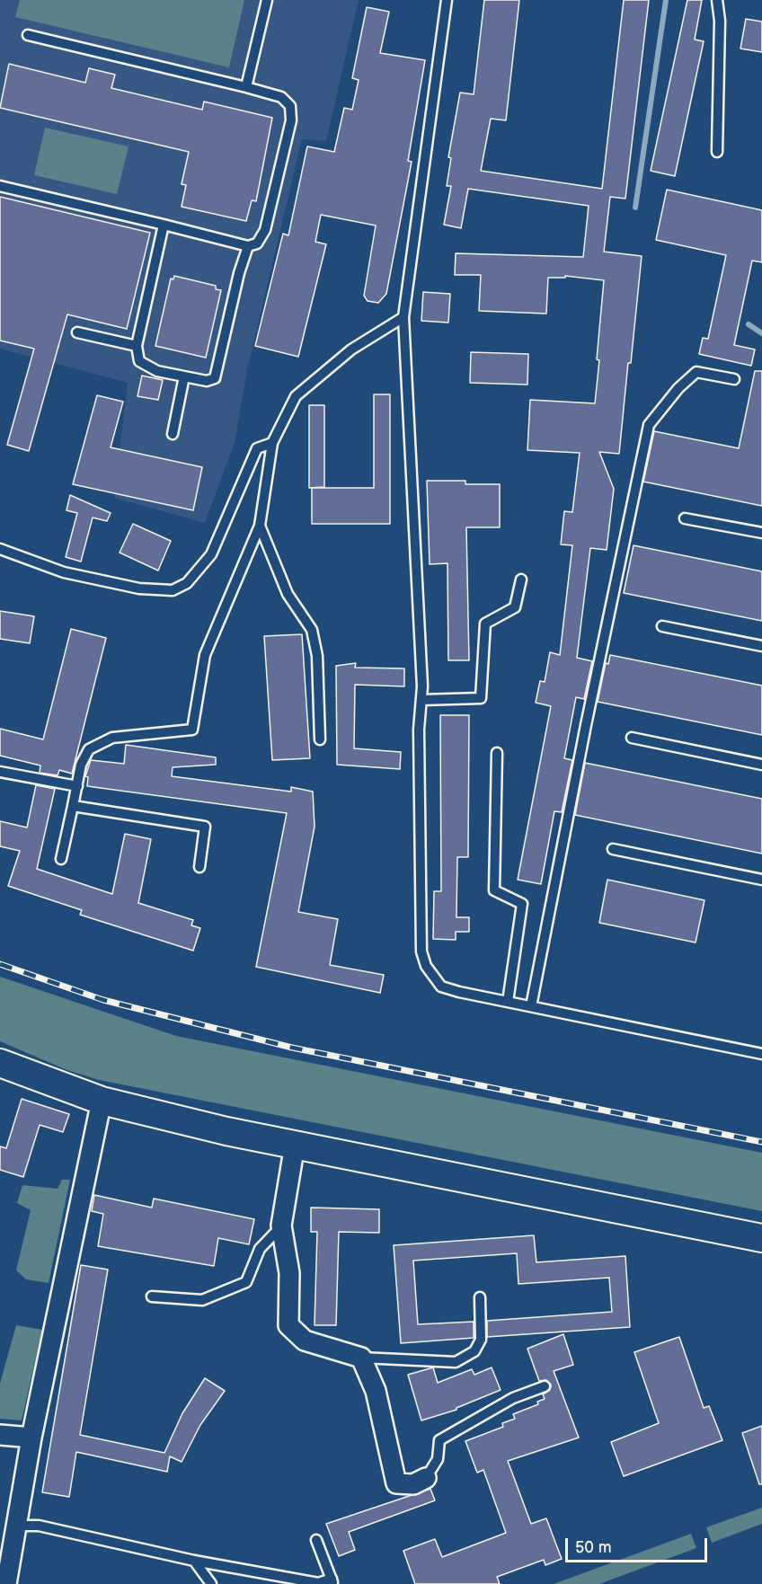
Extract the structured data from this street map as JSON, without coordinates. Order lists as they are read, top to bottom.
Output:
{
  "scale_bar": "50 m"
}
